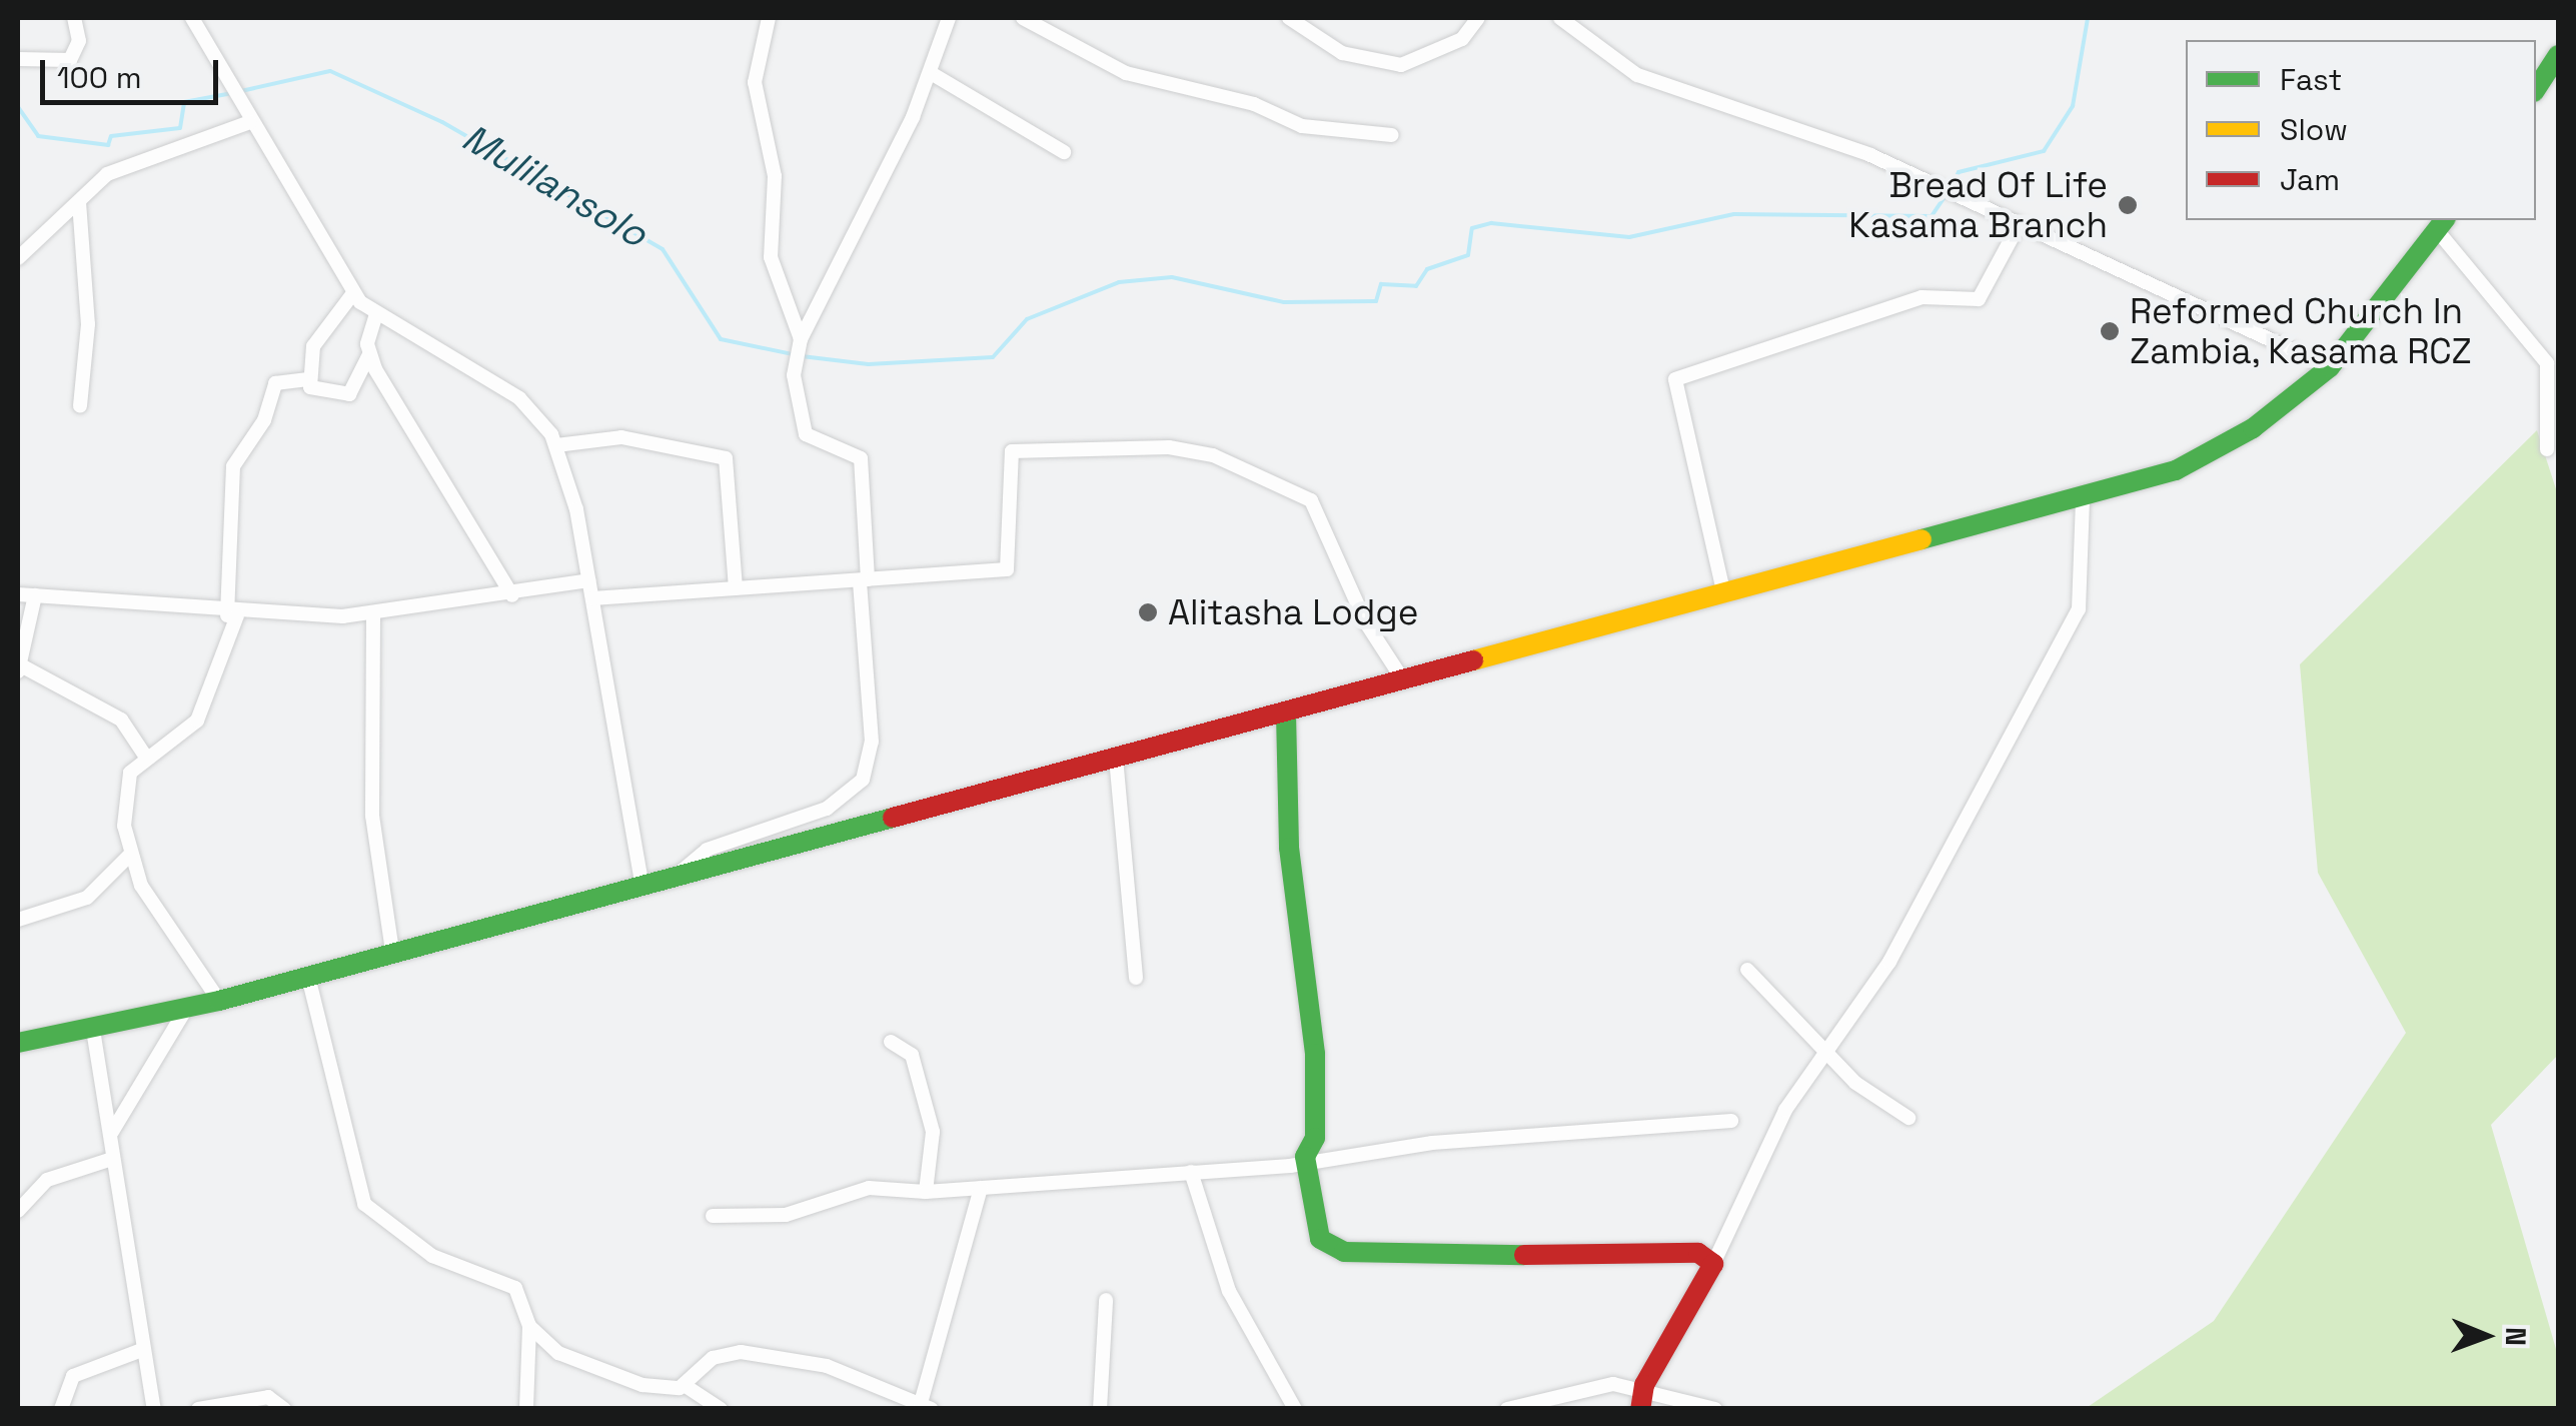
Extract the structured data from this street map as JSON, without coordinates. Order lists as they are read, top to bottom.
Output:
{
  "water": ["Mulilansolo"],
  "places": ["Bread Of Life Kasama Branch", "Reformed Church In Zambia, Kasama RCZ", "Alitasha Lodge"],
  "legend": ["Fast", "Slow", "Jam"],
  "scale_bar": "100 m",
  "north": "right"
}
